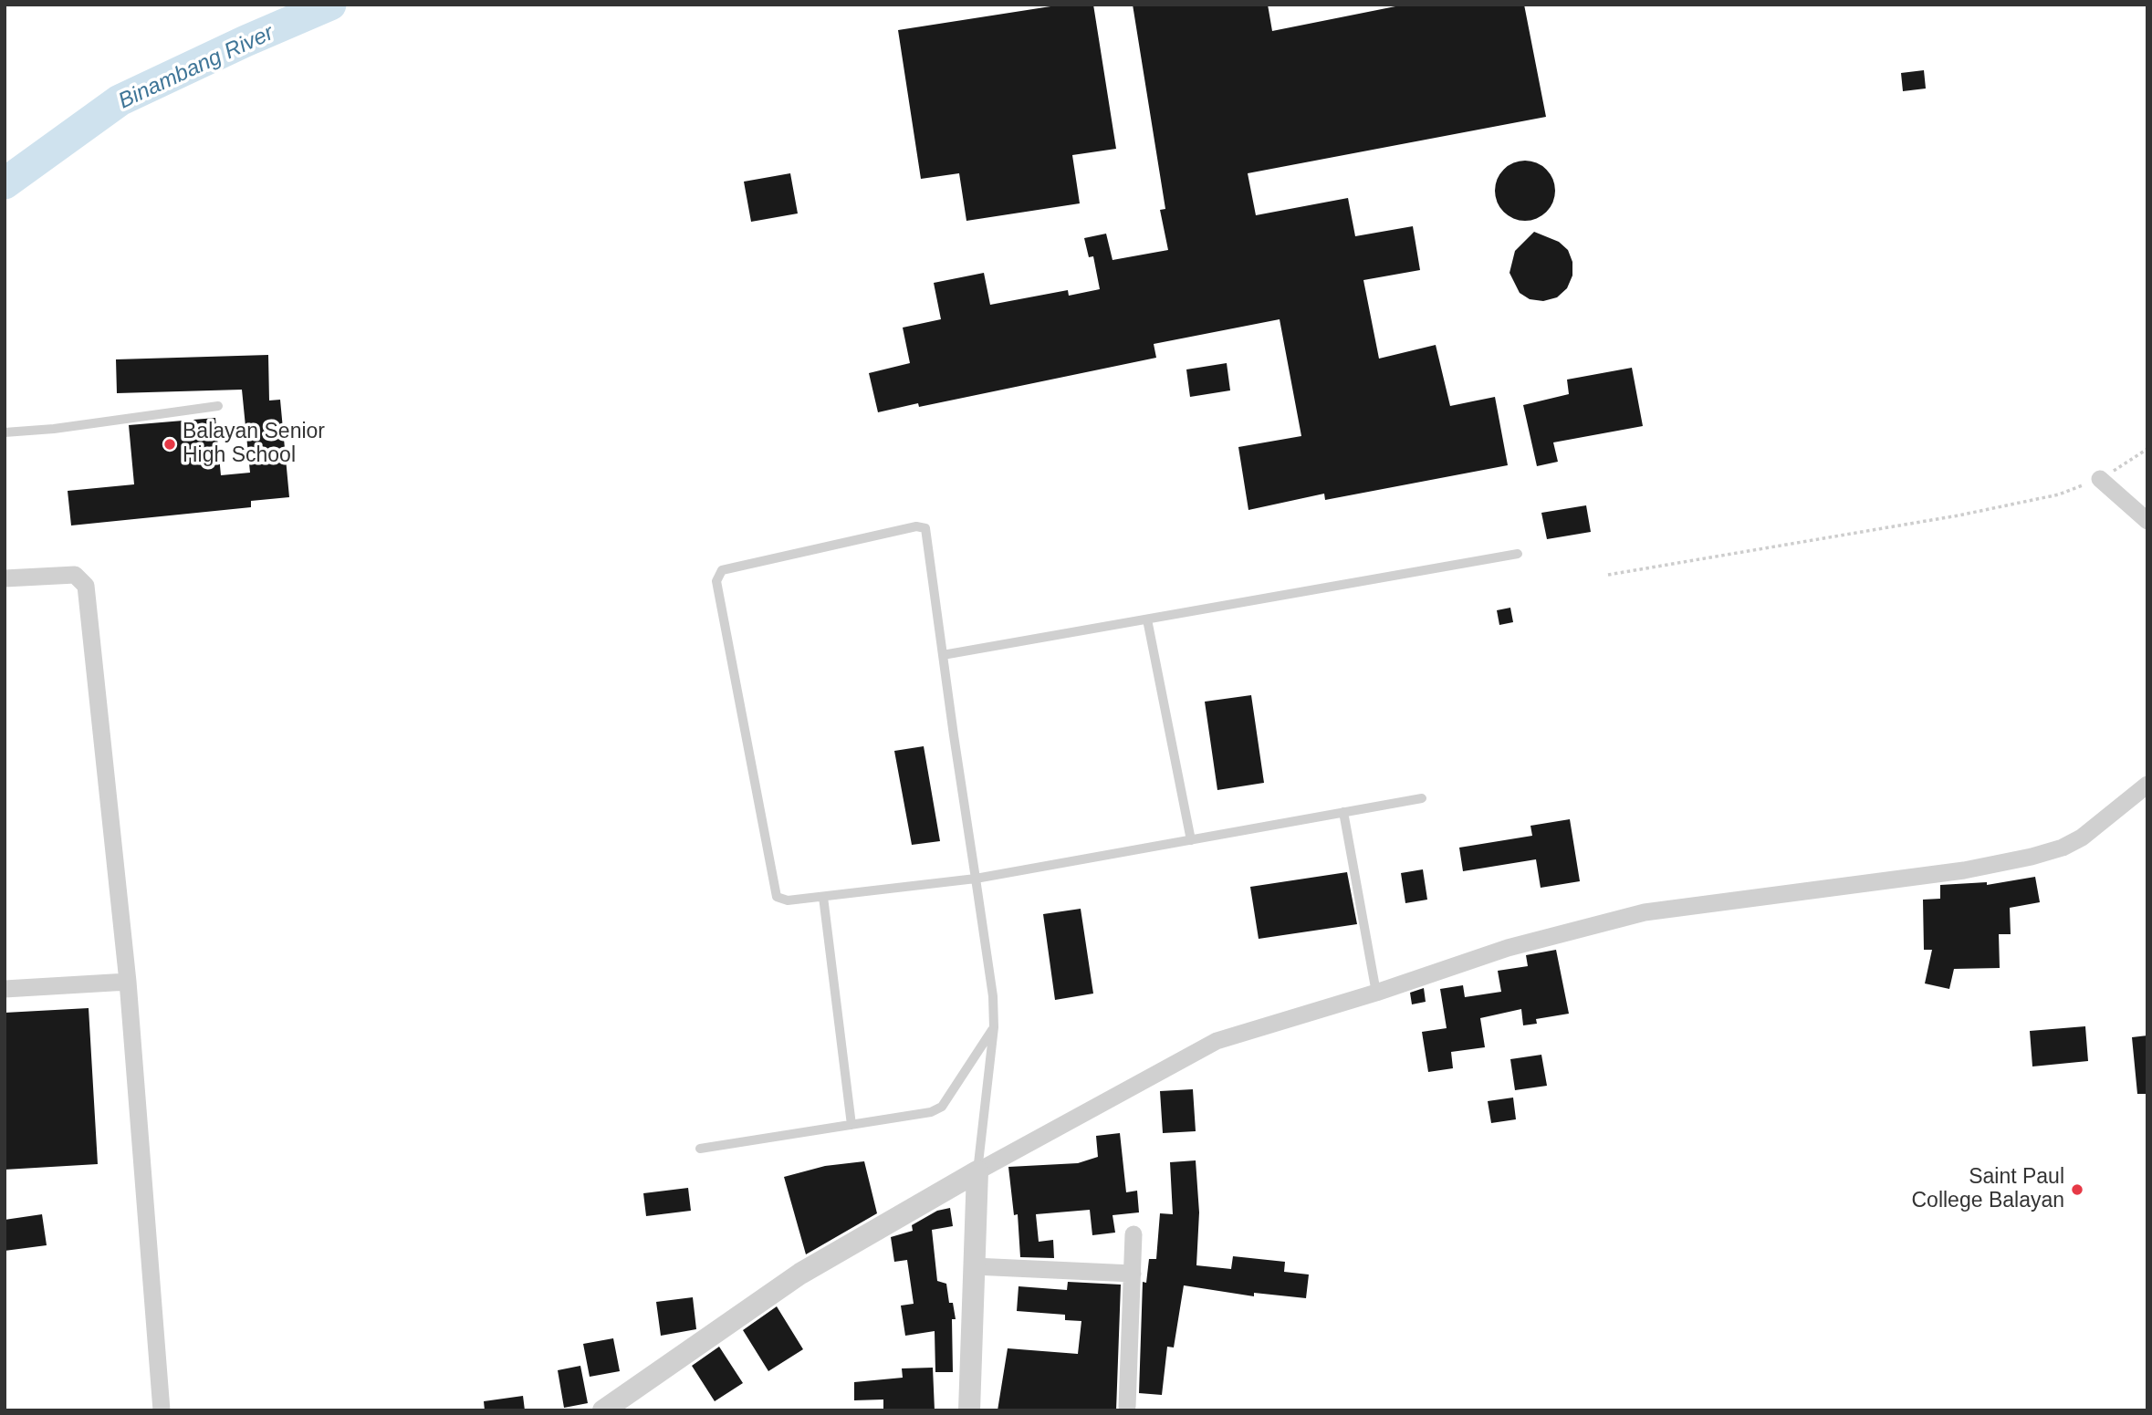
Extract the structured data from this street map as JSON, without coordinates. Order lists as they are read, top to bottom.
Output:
{
  "water": ["Binambang River"],
  "places": ["Balayan Senior High School", "Saint Paul College Balayan"]
}
